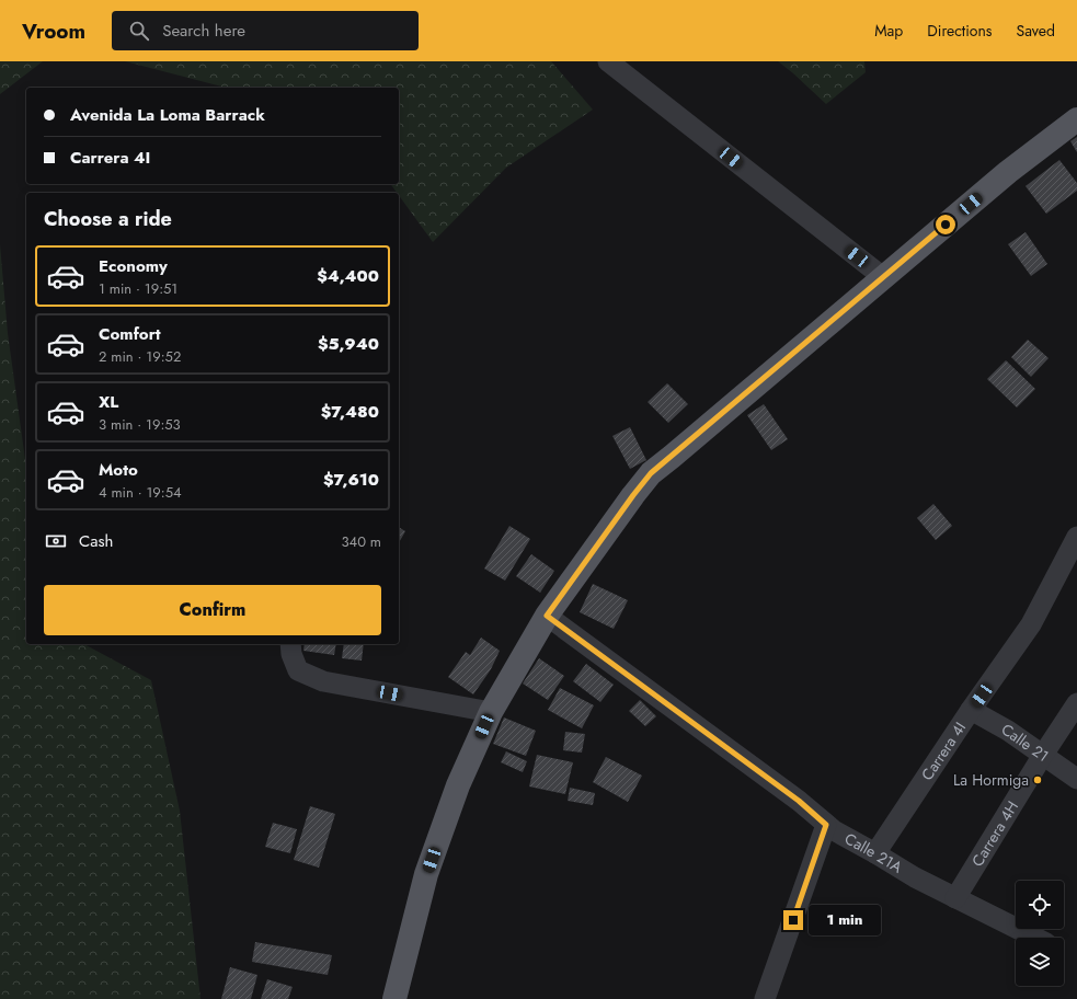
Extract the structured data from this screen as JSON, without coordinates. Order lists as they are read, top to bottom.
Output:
{
  "streets": {
    "street": [
      "Calle 21",
      "Carrera 4I",
      "Carrera 4H",
      "Calle 21A"
    ]
  },
  "crossings": [
    ["Calle 21", "Carrera 4I"],
    ["Calle 21", "Carrera 4H"],
    ["Carrera 4I", "Calle 21A"],
    ["Carrera 4H", "Calle 21A"]
  ],
  "places": ["La Hormiga"],
  "page": {
    "header": "Vroom",
    "search": "Search here",
    "nav": ["Map", "Directions", "Saved"],
    "banner": ["Avenida La Loma Barrack", "Carrera 4I"],
    "heading": "Choose a ride",
    "list": [
      {
        "name": "Economy",
        "note": "1 min · 19:51",
        "value": "$4,400"
      },
      {
        "name": "Comfort",
        "note": "2 min · 19:52",
        "value": "$5,940"
      },
      {
        "name": "XL",
        "note": "3 min · 19:53",
        "value": "$7,480"
      },
      {
        "name": "Moto",
        "note": "4 min · 19:54",
        "value": "$7,610"
      }
    ],
    "pay": ["Cash", "340 m"],
    "buttons": "Confirm",
    "bubble": "1 min"
  }
}
